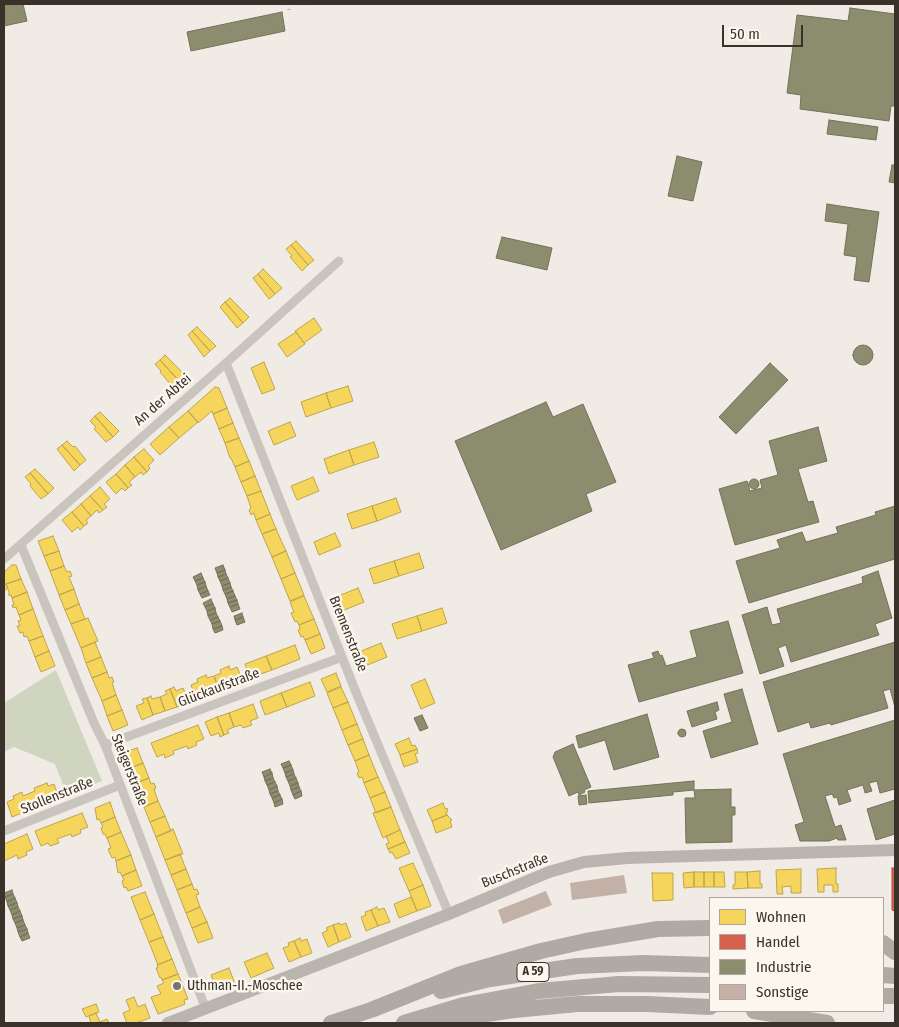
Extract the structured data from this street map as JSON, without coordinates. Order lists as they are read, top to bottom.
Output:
{
  "streets": {
    "highway": ["A 59"],
    "street": [
      "An der Abtei",
      "Bremenstraße",
      "Glückaufstraße",
      "Steigerstraße",
      "Stollenstraße",
      "Buschstraße"
    ]
  },
  "crossings": [
    ["An der Abtei", "Bremenstraße"],
    ["An der Abtei", "Steigerstraße"],
    ["Bremenstraße", "Glückaufstraße"],
    ["Bremenstraße", "Buschstraße"],
    ["Glückaufstraße", "Steigerstraße"],
    ["Steigerstraße", "Stollenstraße"],
    ["Steigerstraße", "Buschstraße"]
  ],
  "places": ["Uthman-II.-Moschee"],
  "legend": [
    "Wohnen",
    "Handel",
    "Industrie",
    "Sonstige"
  ],
  "scale_bar": "50 m"
}
